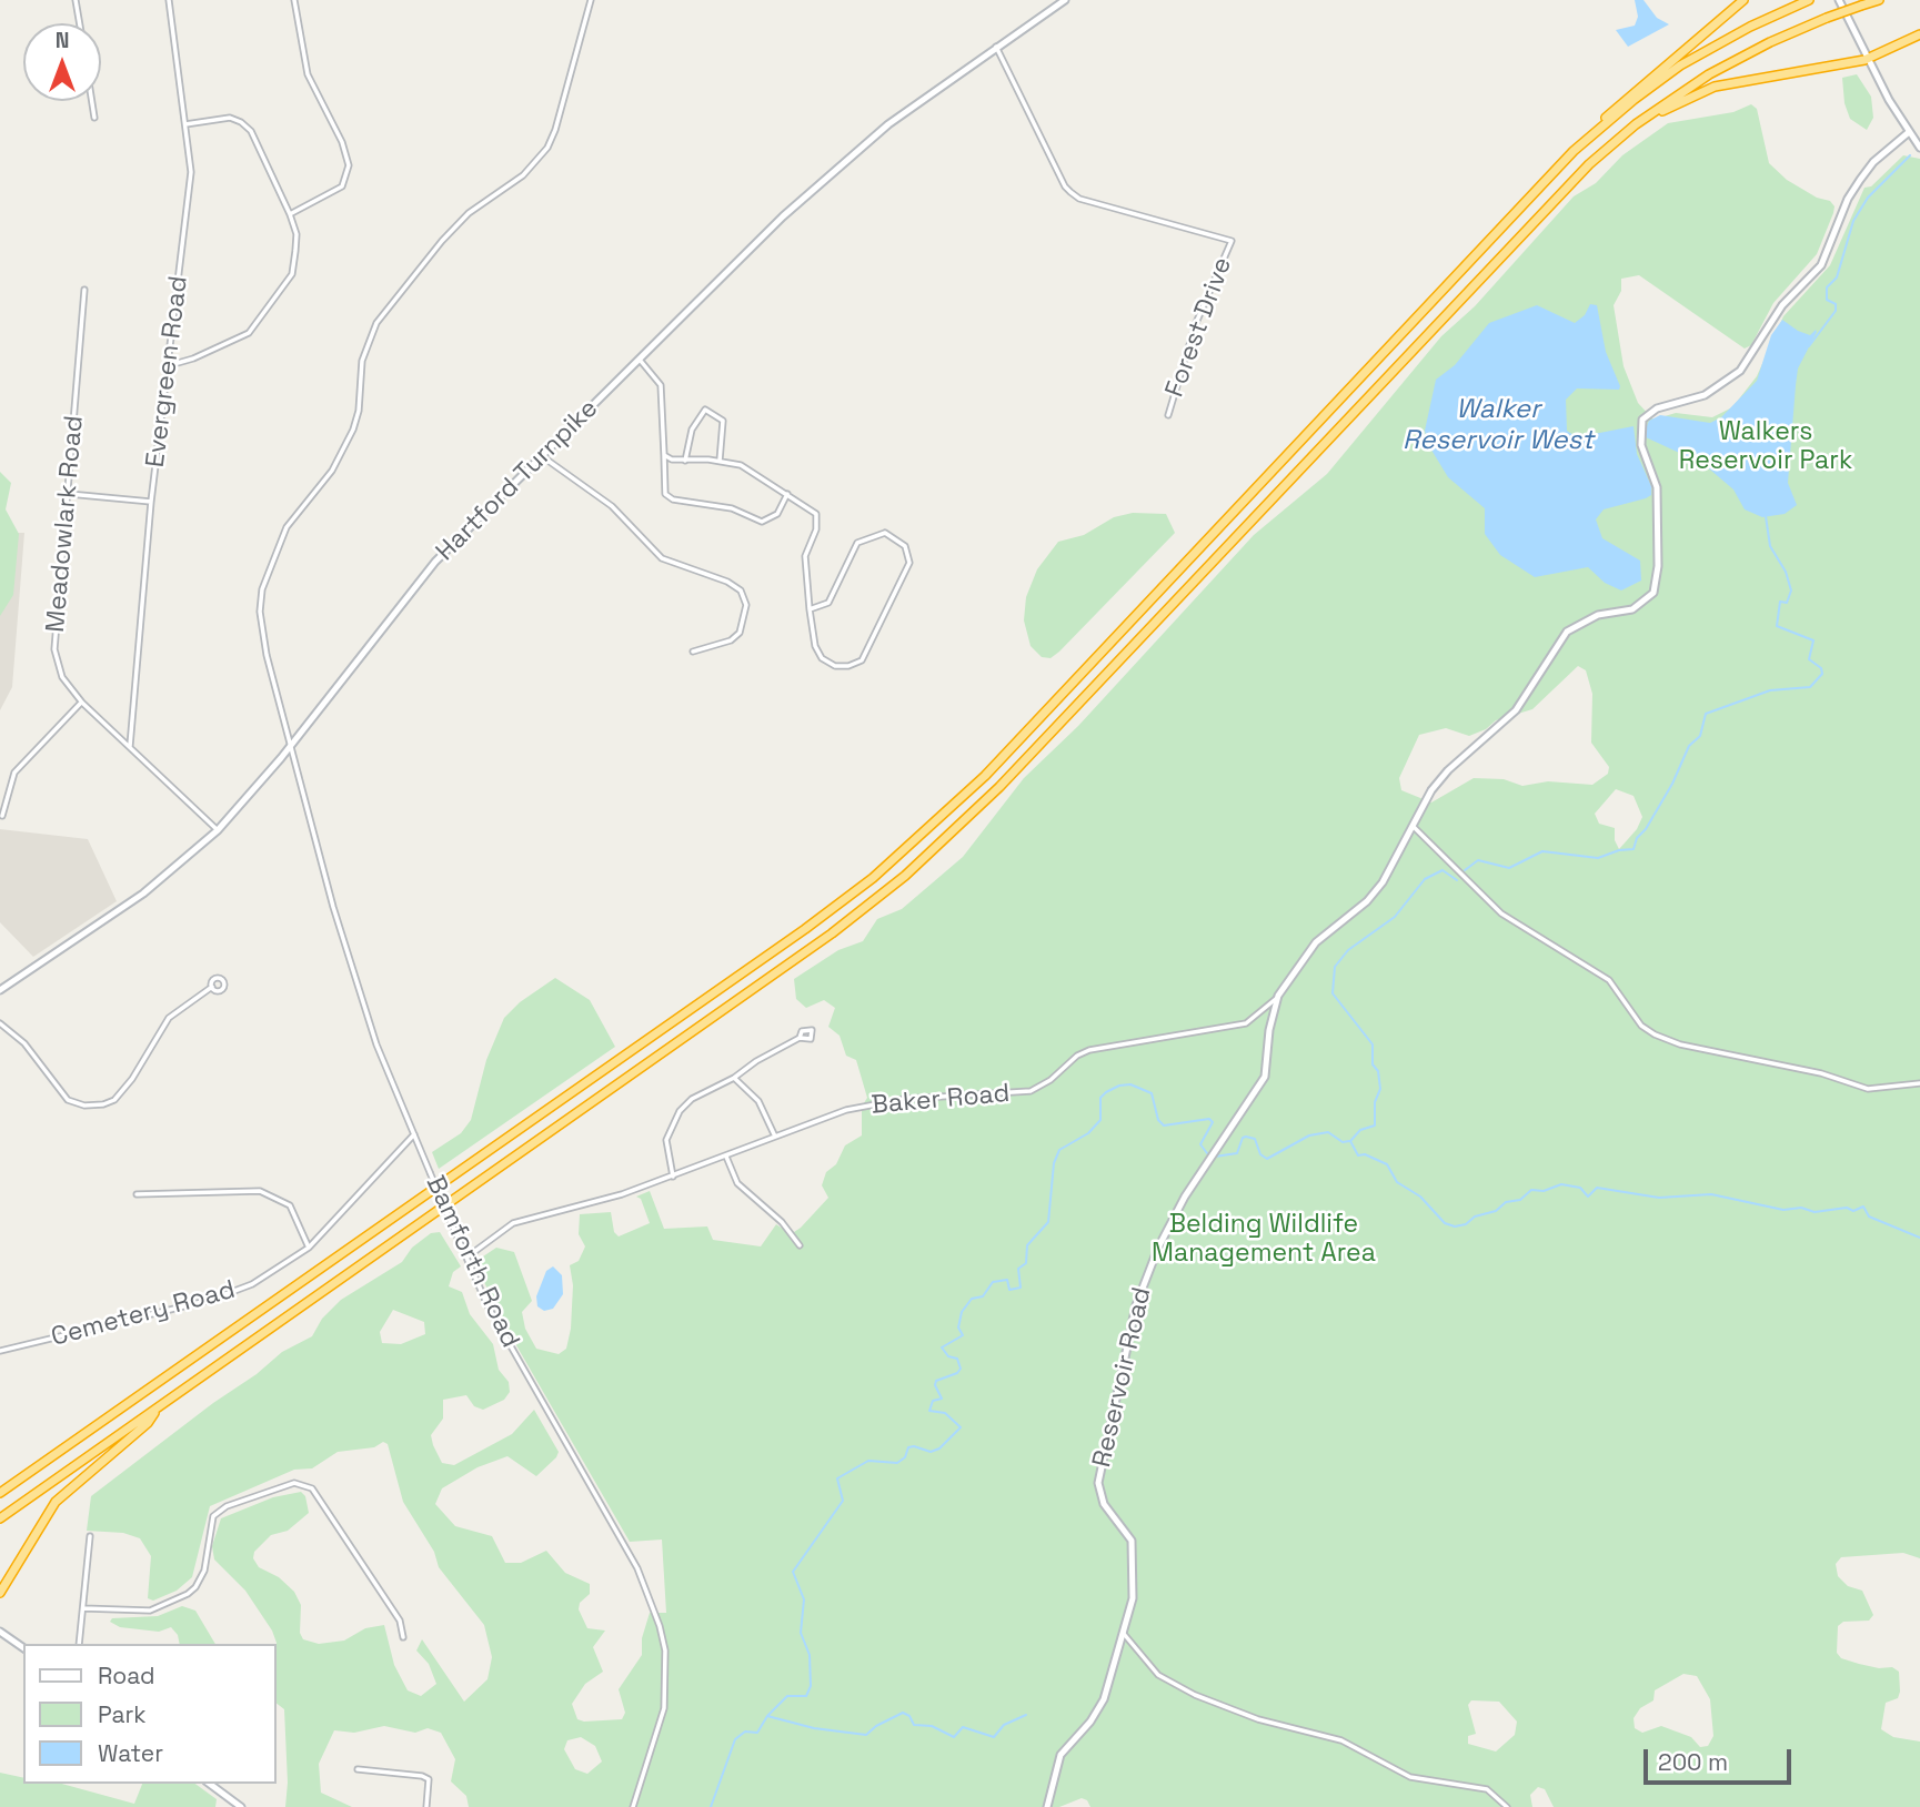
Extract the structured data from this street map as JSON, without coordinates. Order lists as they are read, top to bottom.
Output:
{
  "streets": {
    "street": [
      "Forest Drive",
      "Evergreen Road",
      "Hartford Turnpike",
      "Meadowlark Road",
      "Baker Road",
      "Bamforth Road",
      "Cemetery Road",
      "Reservoir Road"
    ]
  },
  "crossings": [
    ["Forest Drive", "Hartford Turnpike"],
    ["Evergreen Road", "Meadowlark Road"],
    ["Hartford Turnpike", "Meadowlark Road"],
    ["Hartford Turnpike", "Bamforth Road"],
    ["Baker Road", "Bamforth Road"],
    ["Baker Road", "Reservoir Road"],
    ["Bamforth Road", "Cemetery Road"]
  ],
  "water": ["Walker Reservoir West"],
  "parks": ["Walkers Reservoir Park", "Belding Wildlife Management Area"],
  "legend": ["Road", "Park", "Water"],
  "scale_bar": "200 m",
  "north": "top"
}
